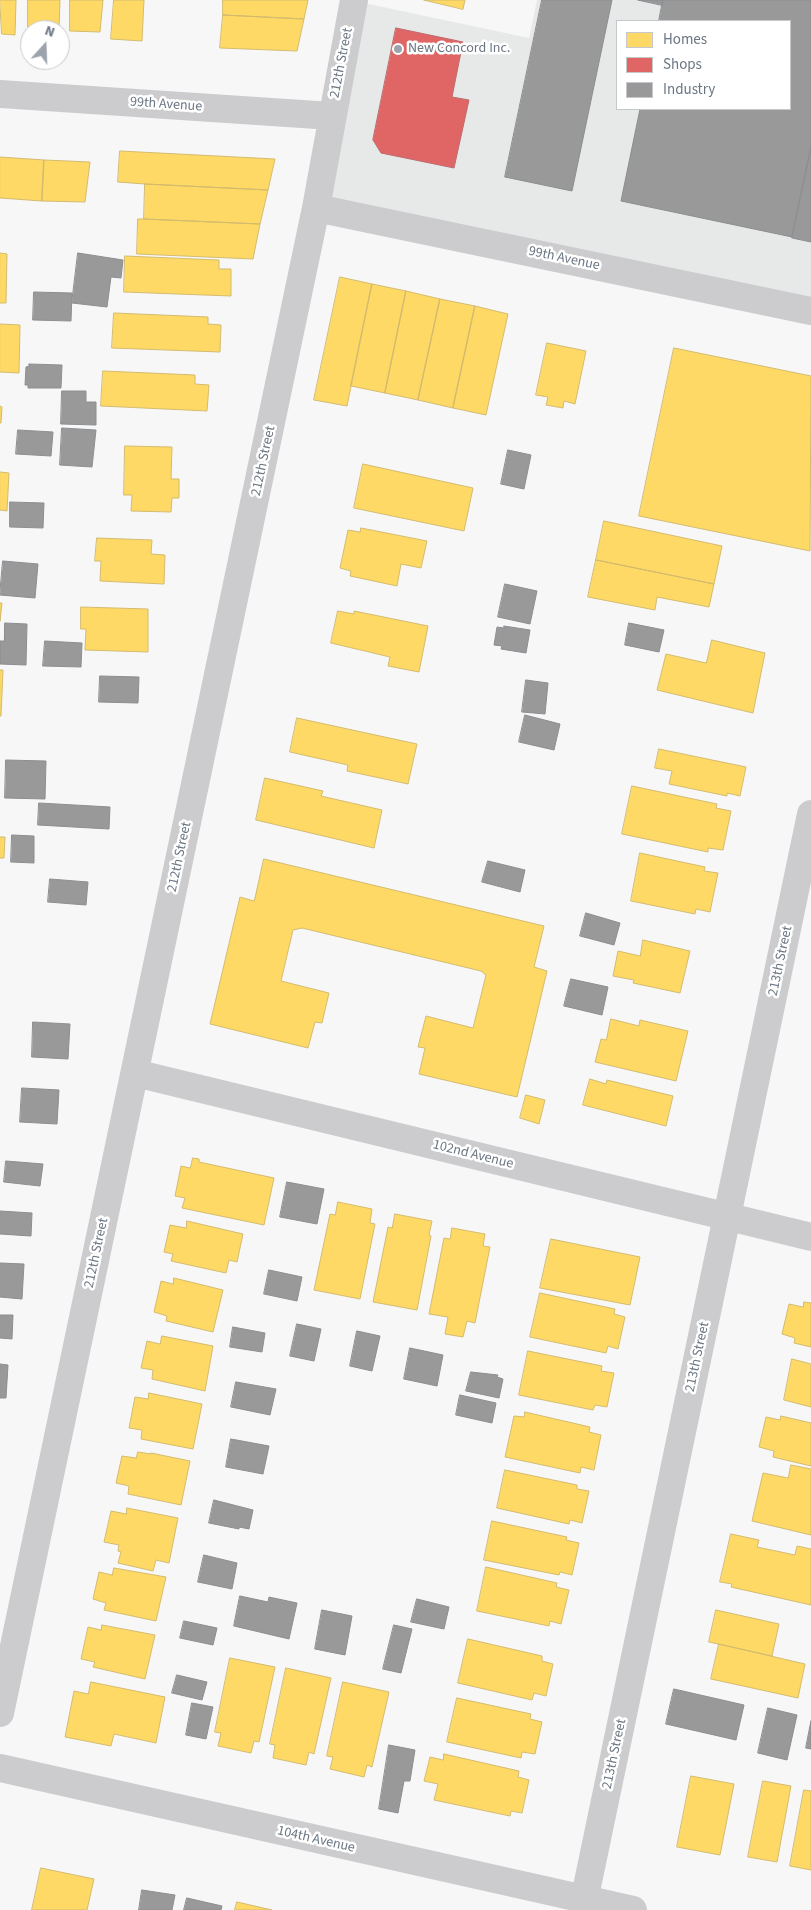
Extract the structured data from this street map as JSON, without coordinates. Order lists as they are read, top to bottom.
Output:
{
  "streets": {
    "street": [
      "212th Street",
      "99th Avenue",
      "213th Street",
      "102nd Avenue",
      "104th Avenue"
    ]
  },
  "crossings": [
    ["212th Street", "99th Avenue"],
    ["212th Street", "102nd Avenue"],
    ["213th Street", "102nd Avenue"],
    ["213th Street", "104th Avenue"]
  ],
  "places": ["New Concord Inc."],
  "legend": ["Homes", "Shops", "Industry"],
  "north": "top"
}
